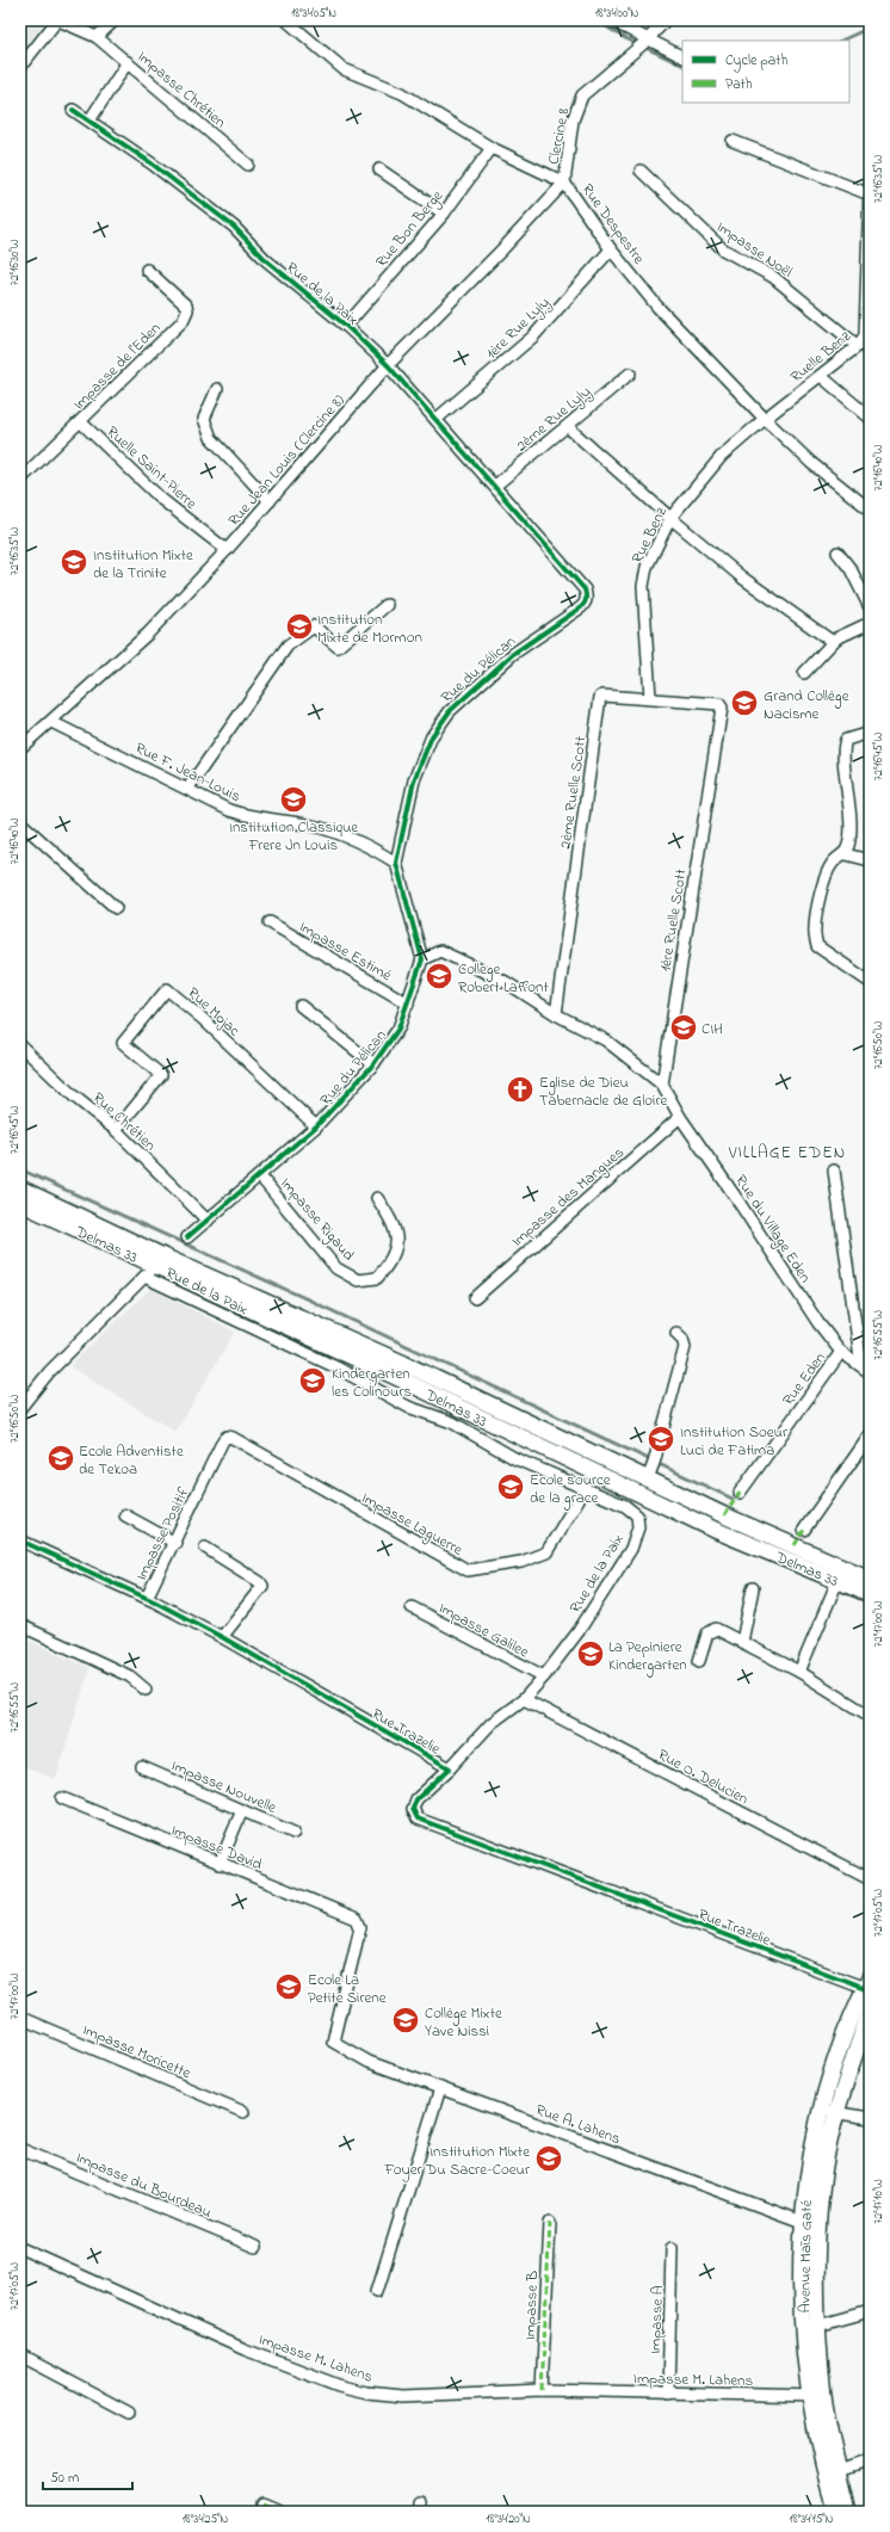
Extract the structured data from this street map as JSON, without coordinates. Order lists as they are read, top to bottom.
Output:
{
  "streets": {
    "main road": ["Delmas 33", "Avenue Maïs Gaté"],
    "street": [
      "Impasse Chrétien",
      "Clercine 8",
      "Rue Despestre",
      "Rue Bon Berge",
      "Impasse Noël",
      "Rue de la Paix",
      "1ère Rue Lyly",
      "Ruelle Benz",
      "Impasse de l'Eden",
      "2ème Rue Lyly",
      "Rue Jean Louis (Clercine 8)",
      "Ruelle Saint-Pierre",
      "Rue Benz",
      "Rue du Pélican",
      "Rue F. Jean-Louis",
      "2ème Ruelle Scott",
      "1ère Ruelle Scott",
      "Impasse Estimé",
      "Rue Mojac",
      "Rue Chrétien",
      "Impasse des Mangues",
      "Impasse Rigaud",
      "Rue du Village Eden",
      "Rue Eden",
      "Impasse Laguerre",
      "Impasse Positif",
      "Impasse Galilee",
      "Rue Trazelie",
      "Rue O. Delucien",
      "Impasse Nouvelle",
      "Impasse David",
      "Impasse Moricette",
      "Rue A. Lahens",
      "Impasse du Bourdeau",
      "Impasse B",
      "Impasse A",
      "Impasse M. Lahens"
    ]
  },
  "crossings": [
    ["Clercine 8", "Rue Despestre"],
    ["Clercine 8", "Rue Jean Louis (Clercine 8)"],
    ["Rue Despestre", "Rue Bon Berge"],
    ["Rue Despestre", "1ère Rue Lyly"],
    ["Rue Despestre", "Ruelle Benz"],
    ["Rue Despestre", "Rue Jean Louis (Clercine 8)"],
    ["Rue Despestre", "Rue Benz"],
    ["Rue Bon Berge", "Rue de la Paix"],
    ["Impasse Noël", "Ruelle Benz"],
    ["Rue de la Paix", "1ère Rue Lyly"],
    ["Rue de la Paix", "2ème Rue Lyly"],
    ["Rue de la Paix", "Rue Jean Louis (Clercine 8)"],
    ["Rue de la Paix", "Rue du Pélican"],
    ["Rue de la Paix", "Delmas 33"],
    ["Rue de la Paix", "Impasse Laguerre"],
    ["Rue de la Paix", "Impasse Galilee"],
    ["Rue de la Paix", "Rue Trazelie"],
    ["Rue de la Paix", "Rue O. Delucien"],
    ["Ruelle Benz", "Rue Benz"],
    ["Impasse de l'Eden", "Ruelle Saint-Pierre"],
    ["Rue Jean Louis (Clercine 8)", "Ruelle Saint-Pierre"],
    ["Rue Jean Louis (Clercine 8)", "Rue F. Jean-Louis"],
    ["Rue Benz", "2ème Ruelle Scott"],
    ["Rue du Pélican", "Rue F. Jean-Louis"],
    ["Rue du Pélican", "Impasse Estimé"],
    ["Rue du Pélican", "Rue Mojac"],
    ["Rue du Pélican", "Rue Chrétien"],
    ["Rue du Pélican", "Impasse Rigaud"],
    ["Rue du Pélican", "Rue du Village Eden"],
    ["2ème Ruelle Scott", "1ère Ruelle Scott"],
    ["2ème Ruelle Scott", "Rue du Village Eden"],
    ["1ère Ruelle Scott", "Rue du Village Eden"],
    ["Rue Mojac", "Rue Chrétien"],
    ["Impasse des Mangues", "Rue du Village Eden"],
    ["Rue du Village Eden", "Rue Eden"],
    ["Impasse Laguerre", "Impasse Positif"],
    ["Impasse Positif", "Rue Trazelie"],
    ["Rue Trazelie", "Avenue Maïs Gaté"],
    ["Impasse David", "Rue A. Lahens"],
    ["Rue A. Lahens", "Avenue Maïs Gaté"],
    ["Avenue Maïs Gaté", "Impasse M. Lahens"],
    ["Impasse B", "Impasse M. Lahens"],
    ["Impasse A", "Impasse M. Lahens"]
  ],
  "districts": ["VILLAGE EDEN"],
  "places": {
    "school or university": [
      "Institution Mixte de la Trinite",
      "Institution Mixte de Mormon",
      "Grand Collège Nacisme",
      "Institution Classique Frere Jn Louis",
      "College Robert Laffont",
      "CIH",
      "Kindergarten les Colinours",
      "Institution Soeur Luci de Fatima",
      "Ecole Adventiste de Tekoa",
      "Ecole source de la grace",
      "La Pepiniere Kindergarten",
      "Ecole La Petite Sirene",
      "Collège Mixte Yave Nissi",
      "Institution Mixte Foyer Du Sacre-Coeur"
    ],
    "church": ["Eglise de Dieu Tabernacle de Gloire"]
  },
  "legend": ["Cycle path", "Path"],
  "scale_bar": "50 m",
  "coordinates": [
    "18°34'05\"N",
    "18°34'00\"N",
    "72°16'35\"W",
    "72°16'30\"W",
    "72°16'40\"W",
    "72°16'45\"W",
    "72°16'50\"W",
    "72°16'55\"W",
    "72°17'00\"W",
    "72°17'05\"W",
    "72°17'10\"W",
    "18°34'25\"N",
    "18°34'20\"N",
    "18°34'15\"N"
  ]
}
